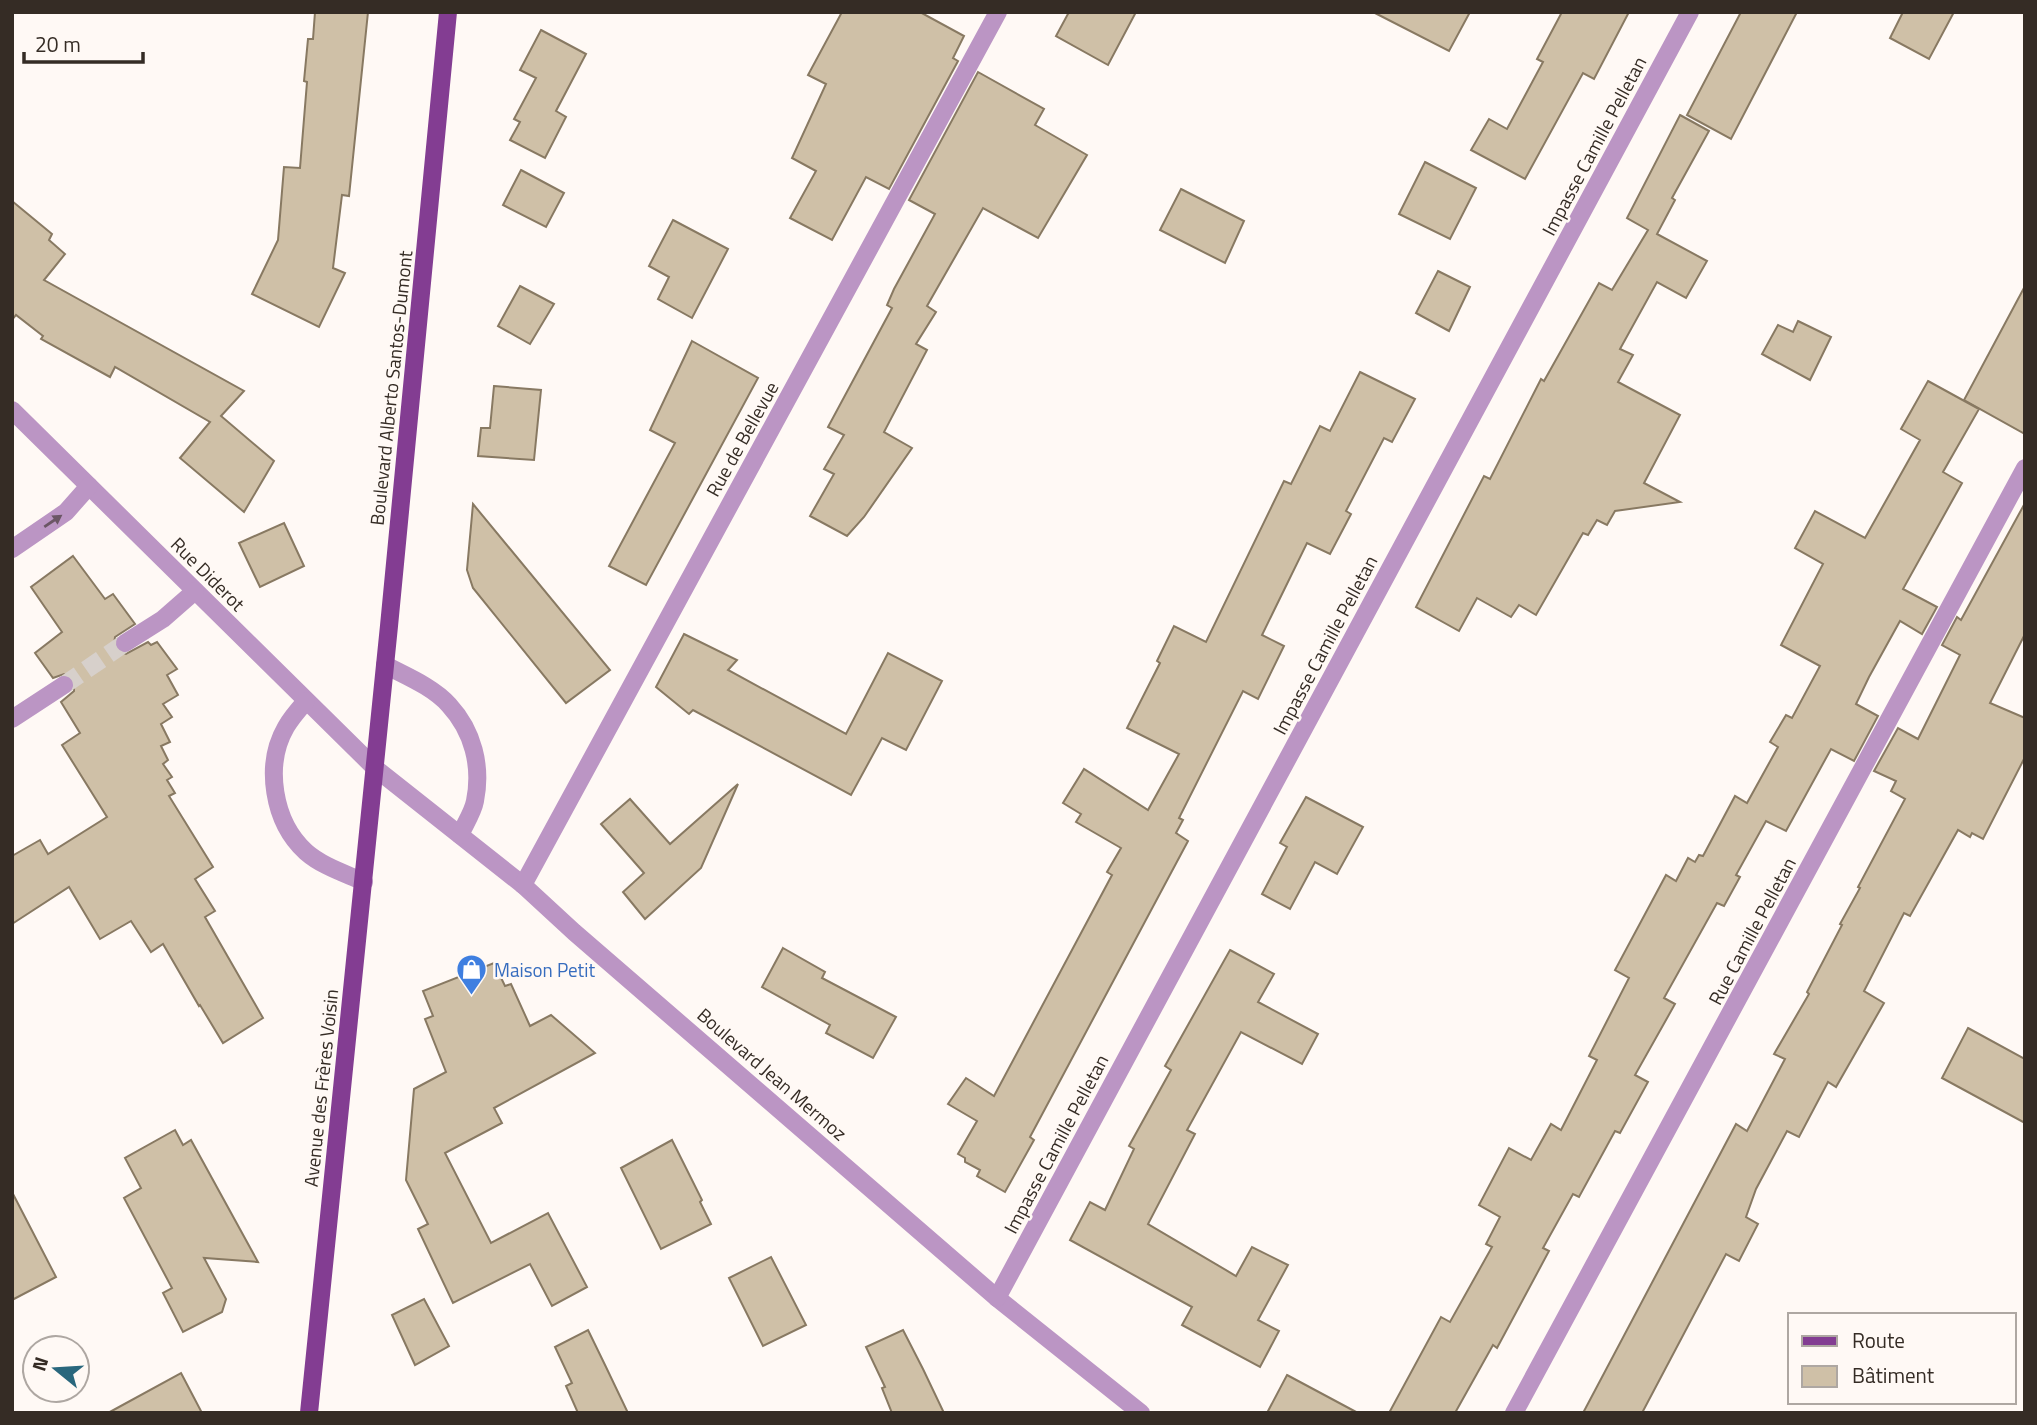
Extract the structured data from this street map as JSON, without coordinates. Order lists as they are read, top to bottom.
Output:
{
  "streets": {
    "main road": ["Boulevard Alberto Santos-Dumont", "Avenue des Frères Voisin"],
    "street": [
      "Impasse Camille Pelletan",
      "Rue de Bellevue",
      "Rue Diderot",
      "Rue Camille Pelletan",
      "Boulevard Jean Mermoz"
    ]
  },
  "crossings": [
    ["Impasse Camille Pelletan", "Boulevard Jean Mermoz"],
    ["Boulevard Alberto Santos-Dumont", "Rue Diderot"],
    ["Boulevard Alberto Santos-Dumont", "Boulevard Jean Mermoz"],
    ["Boulevard Alberto Santos-Dumont", "Avenue des Frères Voisin"],
    ["Rue de Bellevue", "Boulevard Jean Mermoz"],
    ["Rue Diderot", "Boulevard Jean Mermoz"],
    ["Rue Diderot", "Avenue des Frères Voisin"],
    ["Boulevard Jean Mermoz", "Avenue des Frères Voisin"]
  ],
  "places": {
    "shop": ["Maison Petit"]
  },
  "legend": ["Route", "Bâtiment"],
  "scale_bar": "20 m",
  "north": "left"
}
